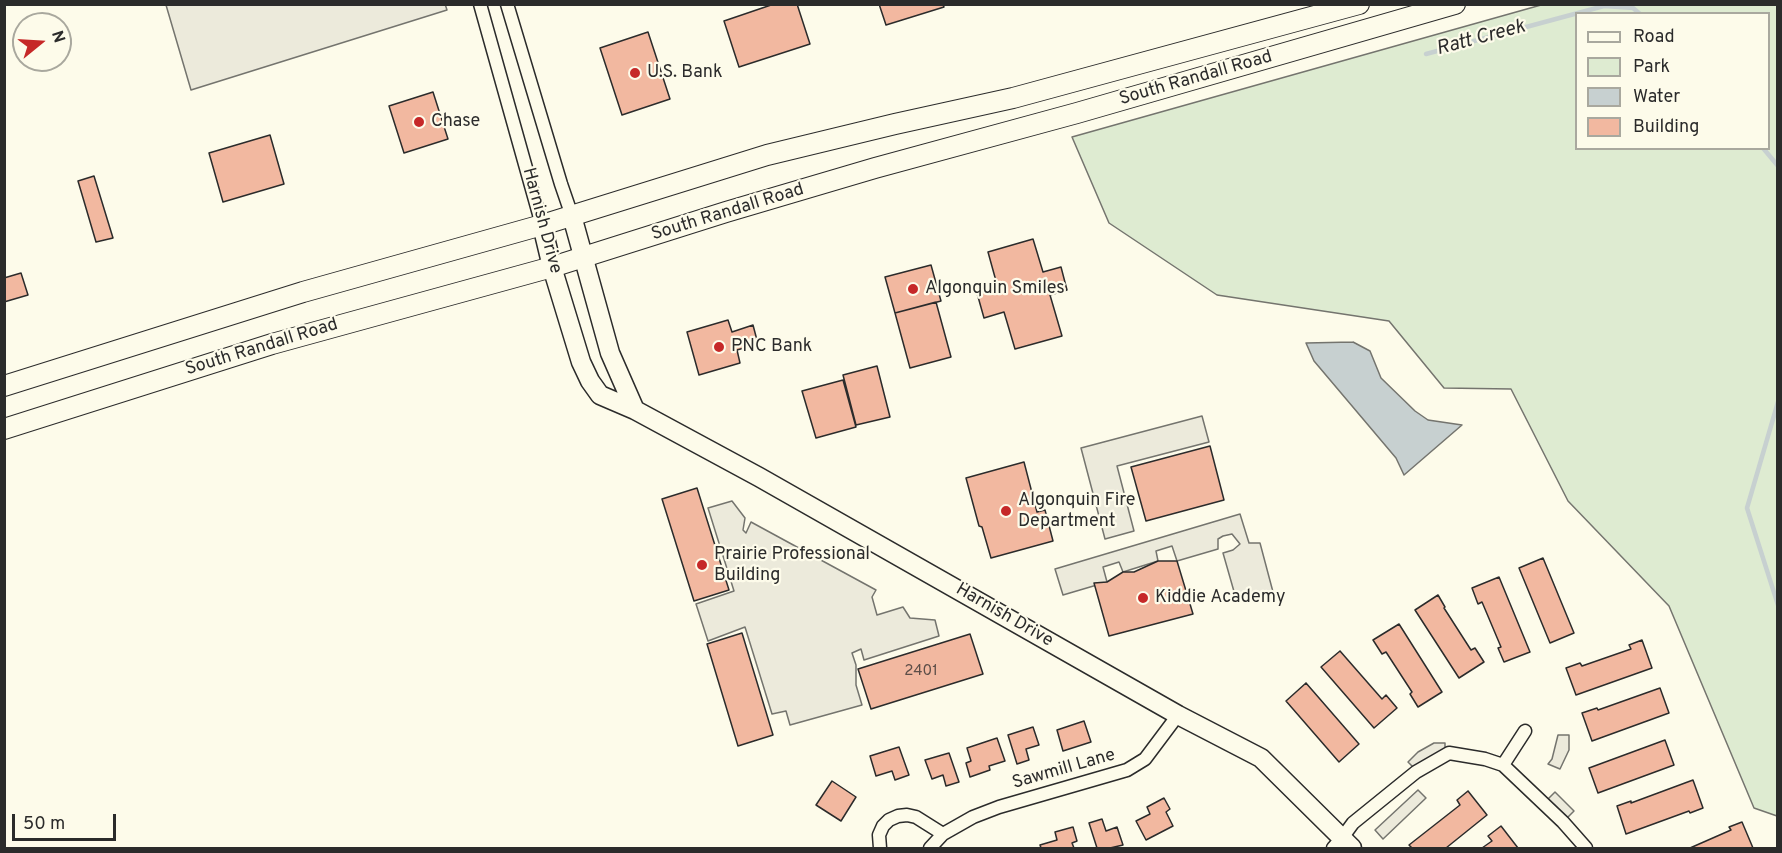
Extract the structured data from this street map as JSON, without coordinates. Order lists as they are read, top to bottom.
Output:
{
  "streets": {
    "main road": ["South Randall Road"],
    "street": ["Harnish Drive", "Sawmill Lane"]
  },
  "crossings": [
    ["South Randall Road", "Harnish Drive"],
    ["Harnish Drive", "Sawmill Lane"]
  ],
  "water": ["Ratt Creek"],
  "places": [
    "U.S. Bank",
    "Chase",
    "Algonquin Smiles",
    "PNC Bank",
    "Algonquin Fire Department",
    "Prairie Professional Building",
    "Kiddie Academy"
  ],
  "house_numbers": ["2401"],
  "legend": [
    "Road",
    "Park",
    "Water",
    "Building"
  ],
  "scale_bar": "50 m",
  "north": "right"
}
